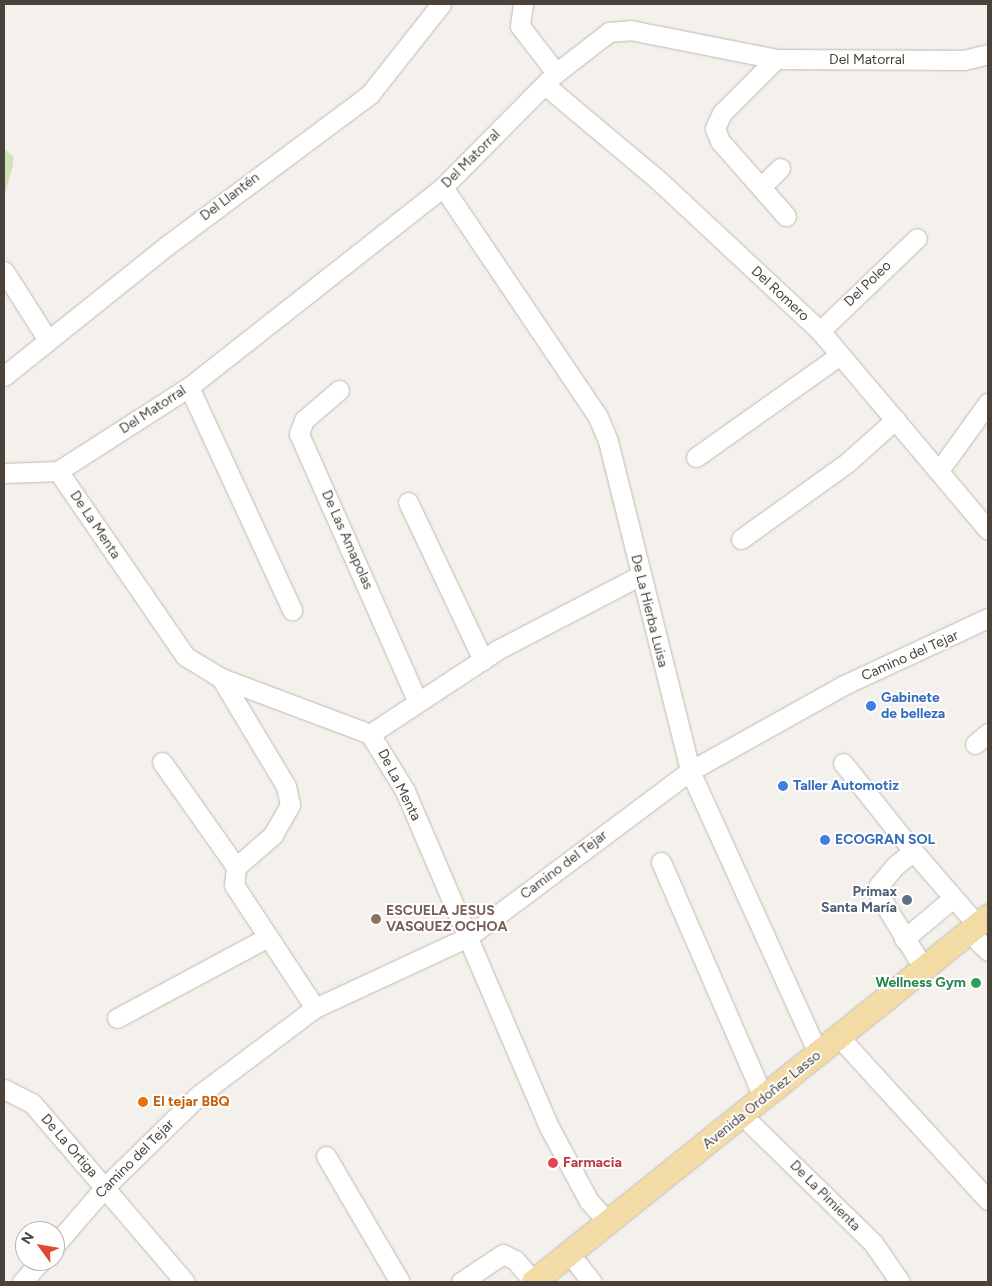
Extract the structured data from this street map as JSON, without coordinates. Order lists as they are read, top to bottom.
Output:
{
  "streets": {
    "main road": ["Avenida Ordoñez Lasso"],
    "street": [
      "Del Matorral",
      "Del Llantén",
      "Del Poleo",
      "Del Romero",
      "De La Menta",
      "De Las Amapolas",
      "De La Hierba Luisa",
      "Camino del Tejar",
      "De La Ortiga",
      "De La Pimienta"
    ]
  },
  "crossings": [
    ["Del Matorral", "Del Romero"],
    ["Del Matorral", "De La Menta"],
    ["Del Matorral", "De La Hierba Luisa"],
    ["Del Poleo", "Del Romero"],
    ["De La Menta", "Camino del Tejar"],
    ["De La Menta", "Avenida Ordoñez Lasso"],
    ["De La Hierba Luisa", "Camino del Tejar"],
    ["De La Hierba Luisa", "Avenida Ordoñez Lasso"],
    ["Camino del Tejar", "De La Ortiga"],
    ["Avenida Ordoñez Lasso", "De La Pimienta"]
  ],
  "places": [
    "Gabinete de belleza",
    "Taller Automotiz",
    "ECOGRAN SOL",
    "Primax Santa María",
    "ESCUELA JESUS VASQUEZ OCHOA",
    "Wellness Gym",
    "El tejar BBQ",
    "Farmacia"
  ],
  "north": "top left"
}
